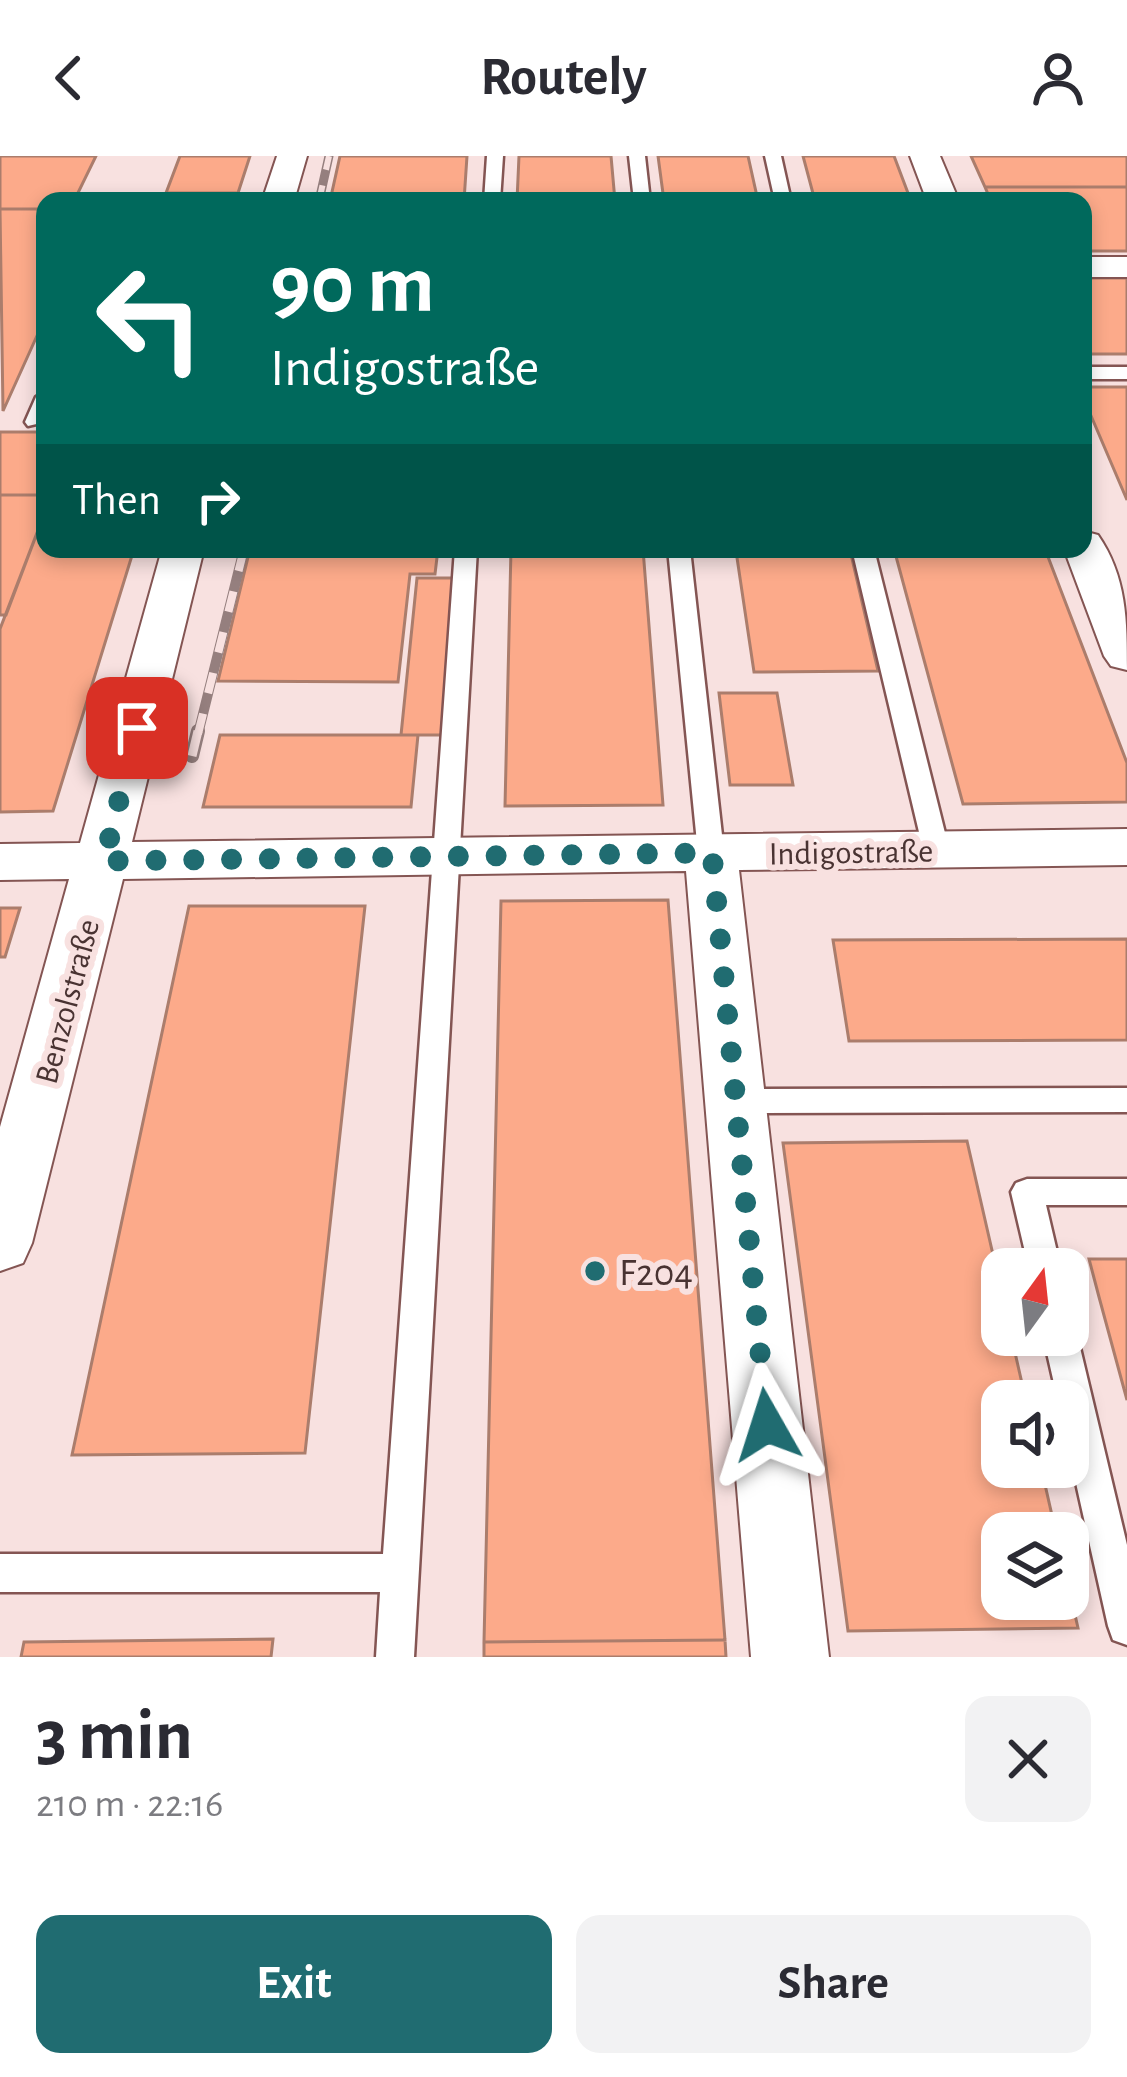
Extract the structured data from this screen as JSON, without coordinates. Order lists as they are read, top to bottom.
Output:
{
  "streets": {
    "street": ["Indigostraße", "Benzolstraße"]
  },
  "crossings": [
    ["Indigostraße", "Benzolstraße"]
  ],
  "places": ["F204"],
  "north": "top",
  "page": {
    "header": "Routely",
    "turn": ["90 m", "Indigostraße"],
    "then": "Then",
    "heading": ["3 min", "210 m · 22:16"],
    "buttons": ["Exit", "Share"]
  }
}
